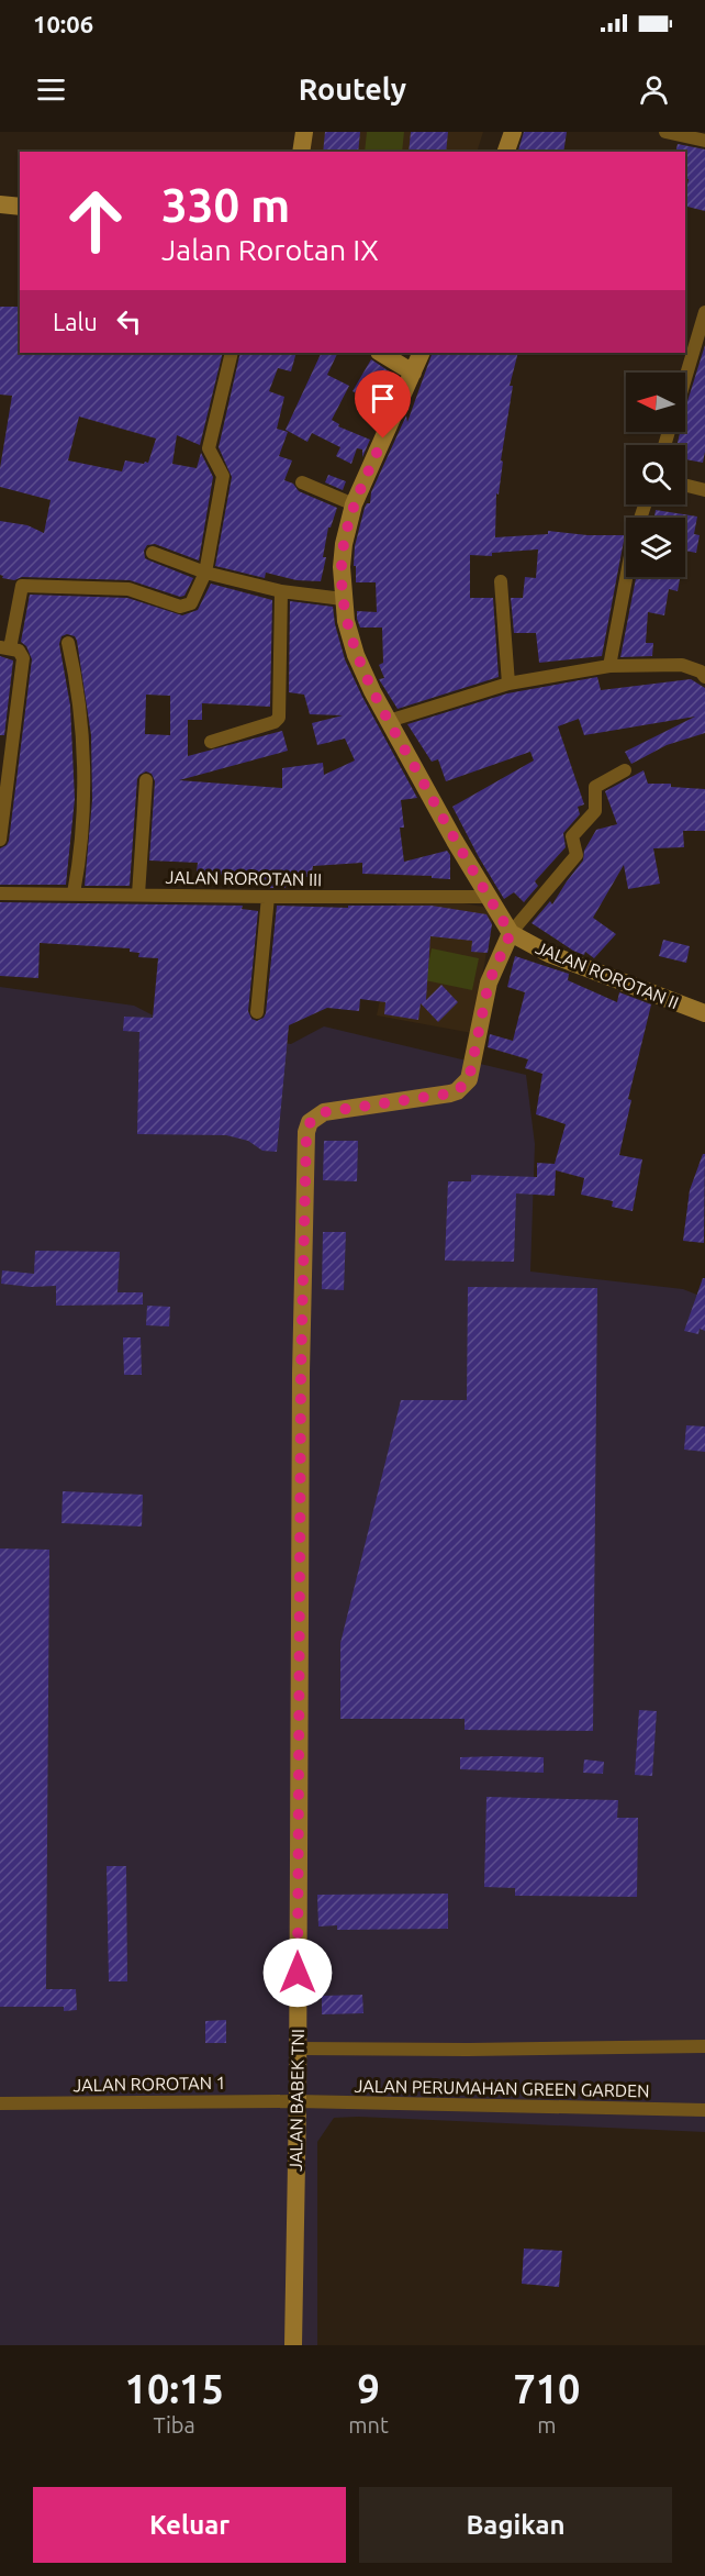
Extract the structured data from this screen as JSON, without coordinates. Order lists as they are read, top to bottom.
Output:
{
  "streets": {
    "street": [
      "JALAN ROROTAN III",
      "JALAN ROROTAN II",
      "JALAN ROROTAN 1",
      "JALAN PERUMAHAN GREEN GARDEN",
      "JALAN BABEK TNI"
    ]
  },
  "crossings": [
    ["JALAN ROROTAN II", "JALAN BABEK TNI"],
    ["JALAN ROROTAN 1", "JALAN PERUMAHAN GREEN GARDEN"],
    ["JALAN ROROTAN 1", "JALAN BABEK TNI"],
    ["JALAN PERUMAHAN GREEN GARDEN", "JALAN BABEK TNI"]
  ],
  "north": "left",
  "page": {
    "status": "10:06",
    "header": "Routely",
    "turn": ["330 m", "Jalan Rorotan IX"],
    "then": "Lalu",
    "eta": [
      "10:15",
      "Tiba",
      "9",
      "mnt",
      "710",
      "m"
    ],
    "buttons": ["Keluar", "Bagikan"]
  }
}
